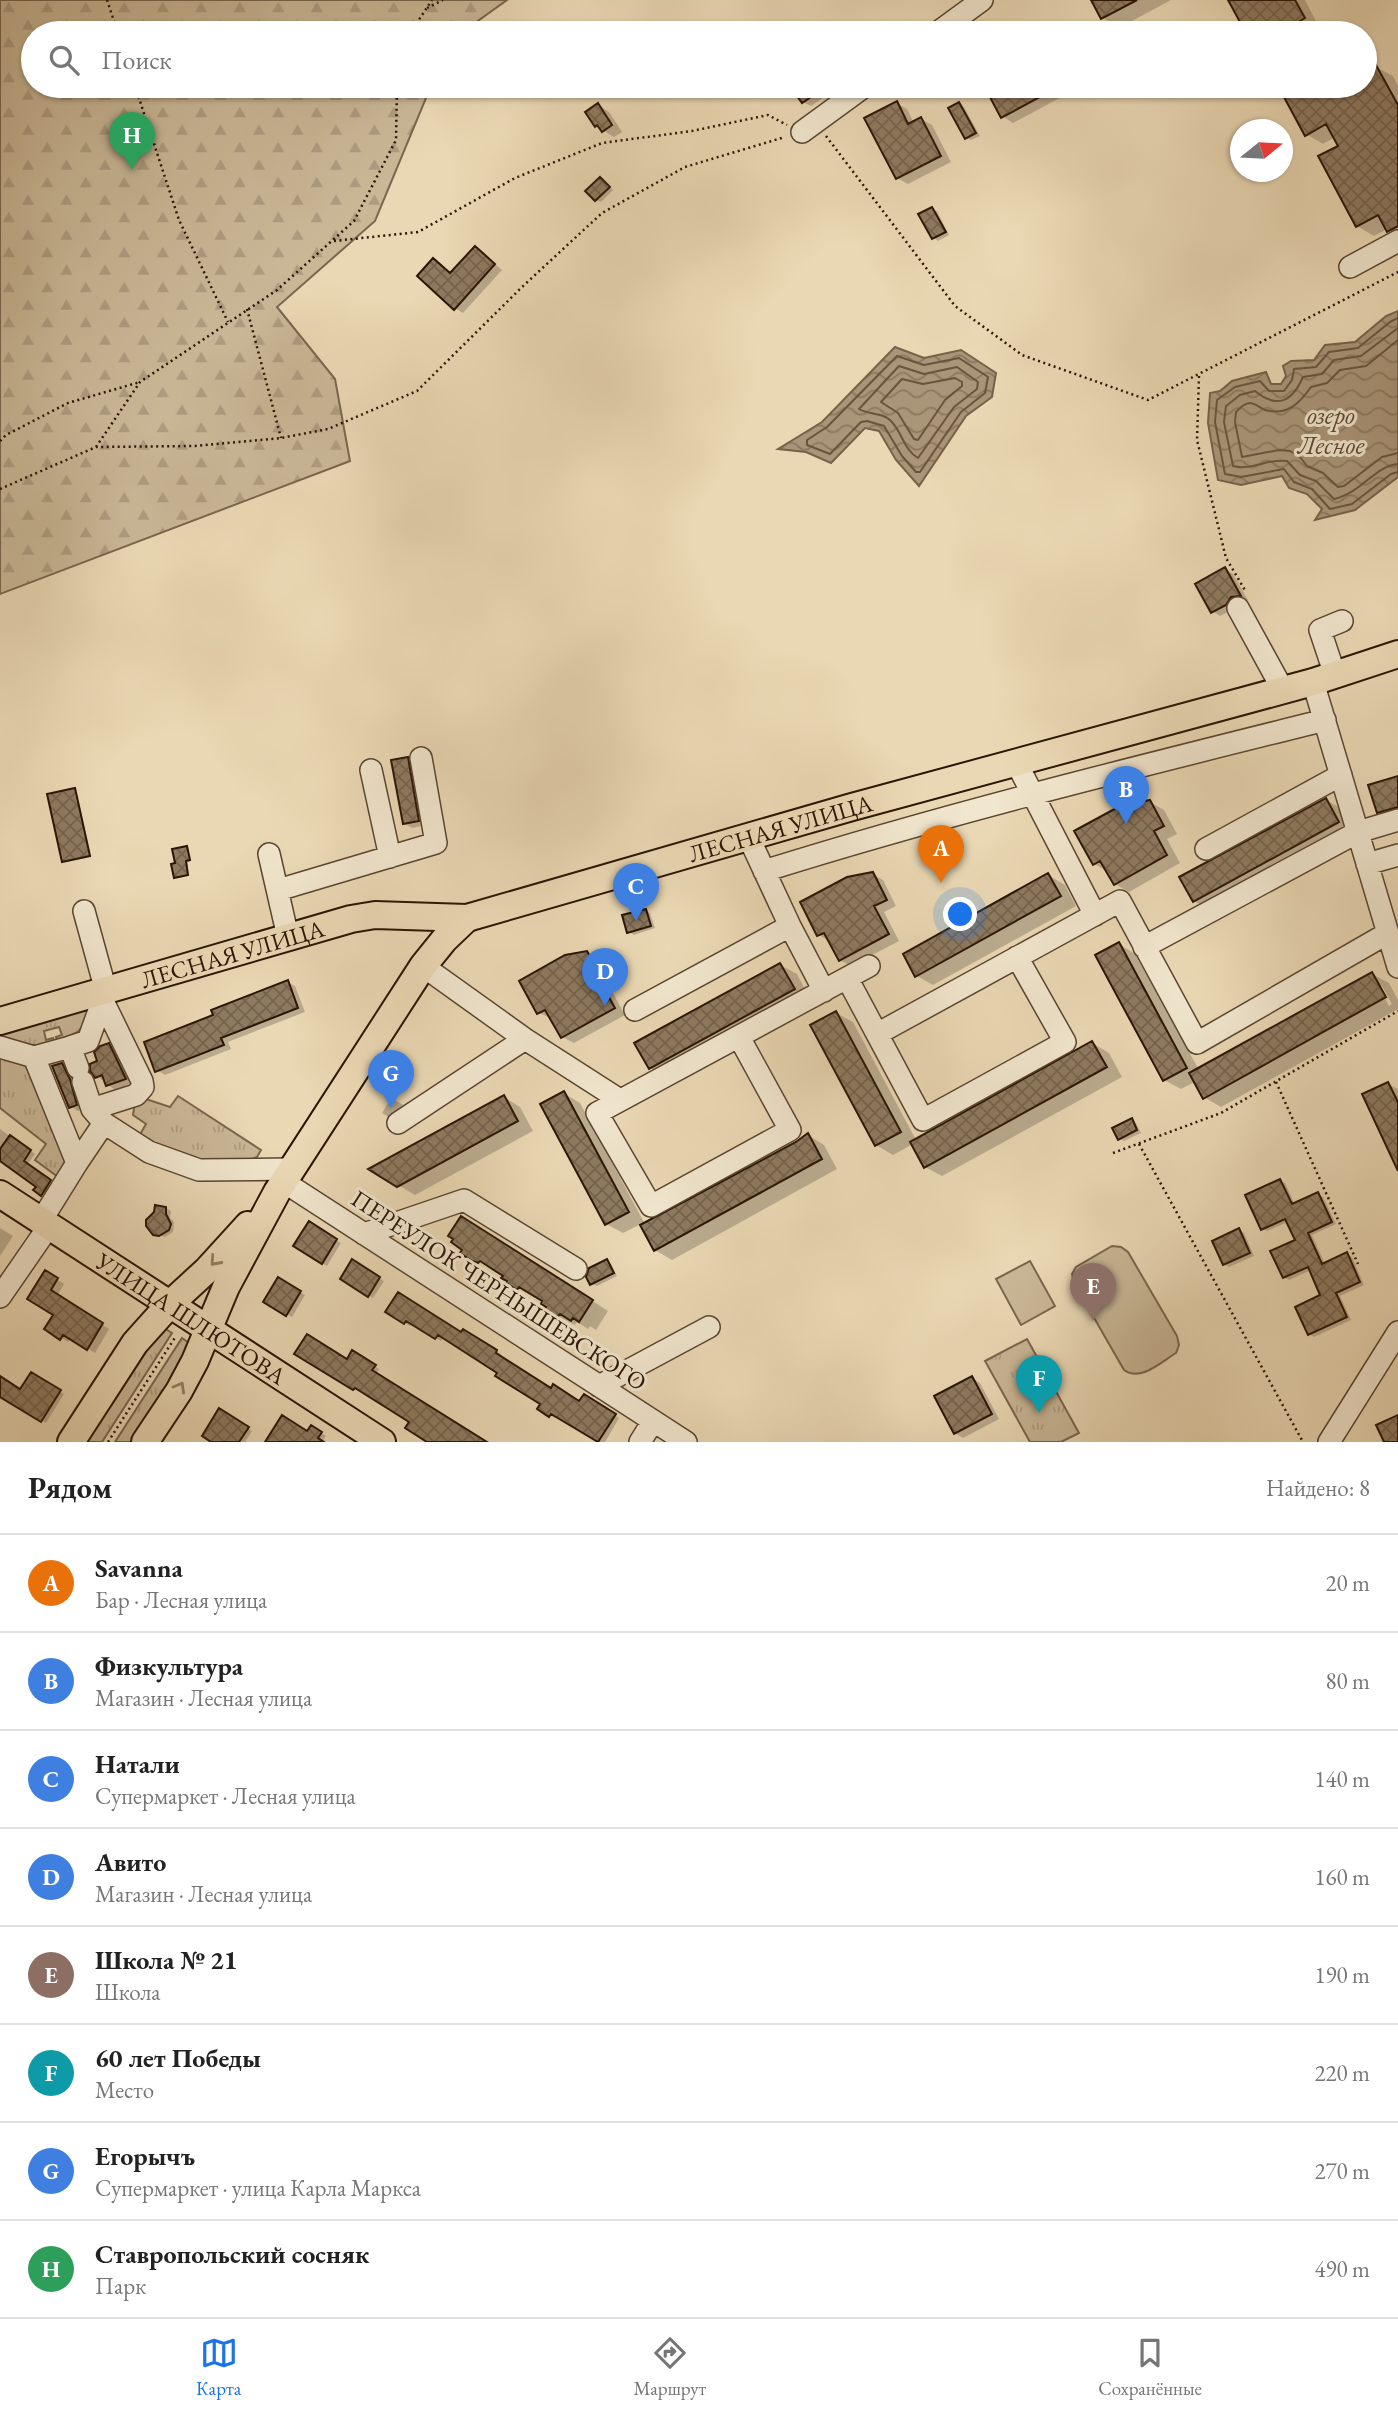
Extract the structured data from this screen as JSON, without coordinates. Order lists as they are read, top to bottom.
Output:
{
  "streets": {
    "main road": ["ЛЕСНАЯ УЛИЦА", "УЛИЦА ШЛЮТОВА"],
    "street": ["ПЕРЕУЛОК ЧЕРНЫШЕВСКОГО"]
  },
  "water": ["озеро Лесное"],
  "north": "right",
  "page": {
    "search": "Поиск",
    "pins": [
      "H",
      "B",
      "A",
      "C",
      "D",
      "G",
      "E",
      "F"
    ],
    "heading": ["Рядом", "Найдено: 8"],
    "list": [
      {
        "mark": "A",
        "name": "Savanna",
        "note": "Бар · Лесная улица",
        "value": "20 m"
      },
      {
        "mark": "B",
        "name": "Физкультура",
        "note": "Магазин · Лесная улица",
        "value": "80 m"
      },
      {
        "mark": "C",
        "name": "Натали",
        "note": "Супермаркет · Лесная улица",
        "value": "140 m"
      },
      {
        "mark": "D",
        "name": "Авито",
        "note": "Магазин · Лесная улица",
        "value": "160 m"
      },
      {
        "mark": "E",
        "name": "Школа № 21",
        "note": "Школа",
        "value": "190 m"
      },
      {
        "mark": "F",
        "name": "60 лет Победы",
        "note": "Место",
        "value": "220 m"
      },
      {
        "mark": "G",
        "name": "Егорычъ",
        "note": "Супермаркет · улица Карла Маркса",
        "value": "270 m"
      },
      {
        "mark": "H",
        "name": "Ставропольский сосняк",
        "note": "Парк",
        "value": "490 m"
      }
    ],
    "nav": ["Карта", "Маршрут", "Сохранённые"]
  }
}
